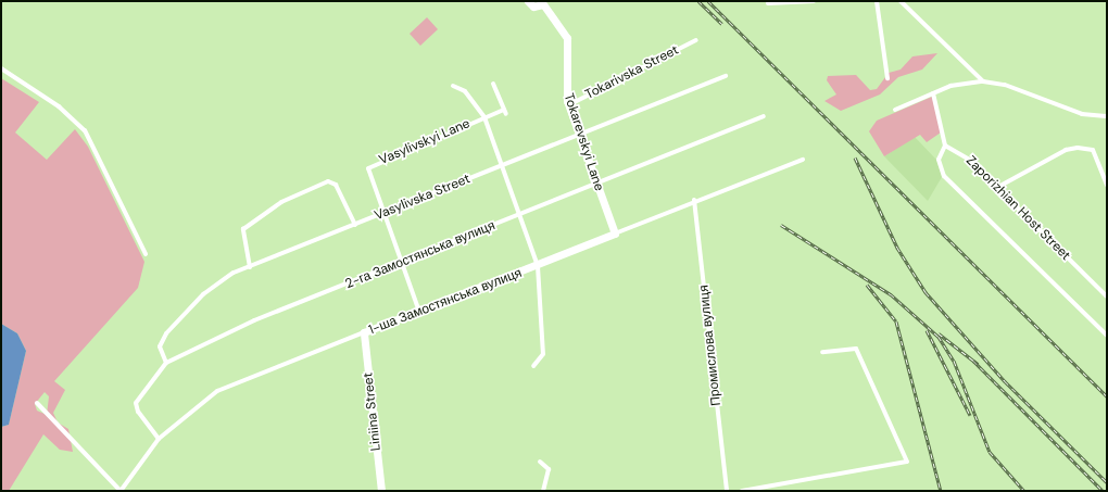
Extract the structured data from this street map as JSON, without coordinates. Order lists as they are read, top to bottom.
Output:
{
  "streets": {
    "main road": ["Tokarevskyi Lane", "1-ша Замостянська вулиця", "Liniina Street"],
    "street": [
      "Tokarivska Street",
      "Vasylivskyi Lane",
      "Vasylivska Street",
      "Zaporizhian Host Street",
      "2-га Замостянська вулиця",
      "Промислова вулиця"
    ]
  },
  "crossings": [
    ["Tokarivska Street", "Tokarevskyi Lane"],
    ["Vasylivskyi Lane", "Vasylivska Street"],
    ["Vasylivskyi Lane", "2-га Замостянська вулиця"],
    ["Vasylivskyi Lane", "1-ша Замостянська вулиця"],
    ["Tokarevskyi Lane", "Vasylivska Street"],
    ["Tokarevskyi Lane", "2-га Замостянська вулиця"],
    ["Tokarevskyi Lane", "1-ша Замостянська вулиця"],
    ["Vasylivska Street", "2-га Замостянська вулиця"],
    ["2-га Замостянська вулиця", "1-ша Замостянська вулиця"],
    ["1-ша Замостянська вулиця", "Промислова вулиця"],
    ["1-ша Замостянська вулиця", "Liniina Street"]
  ]
}
